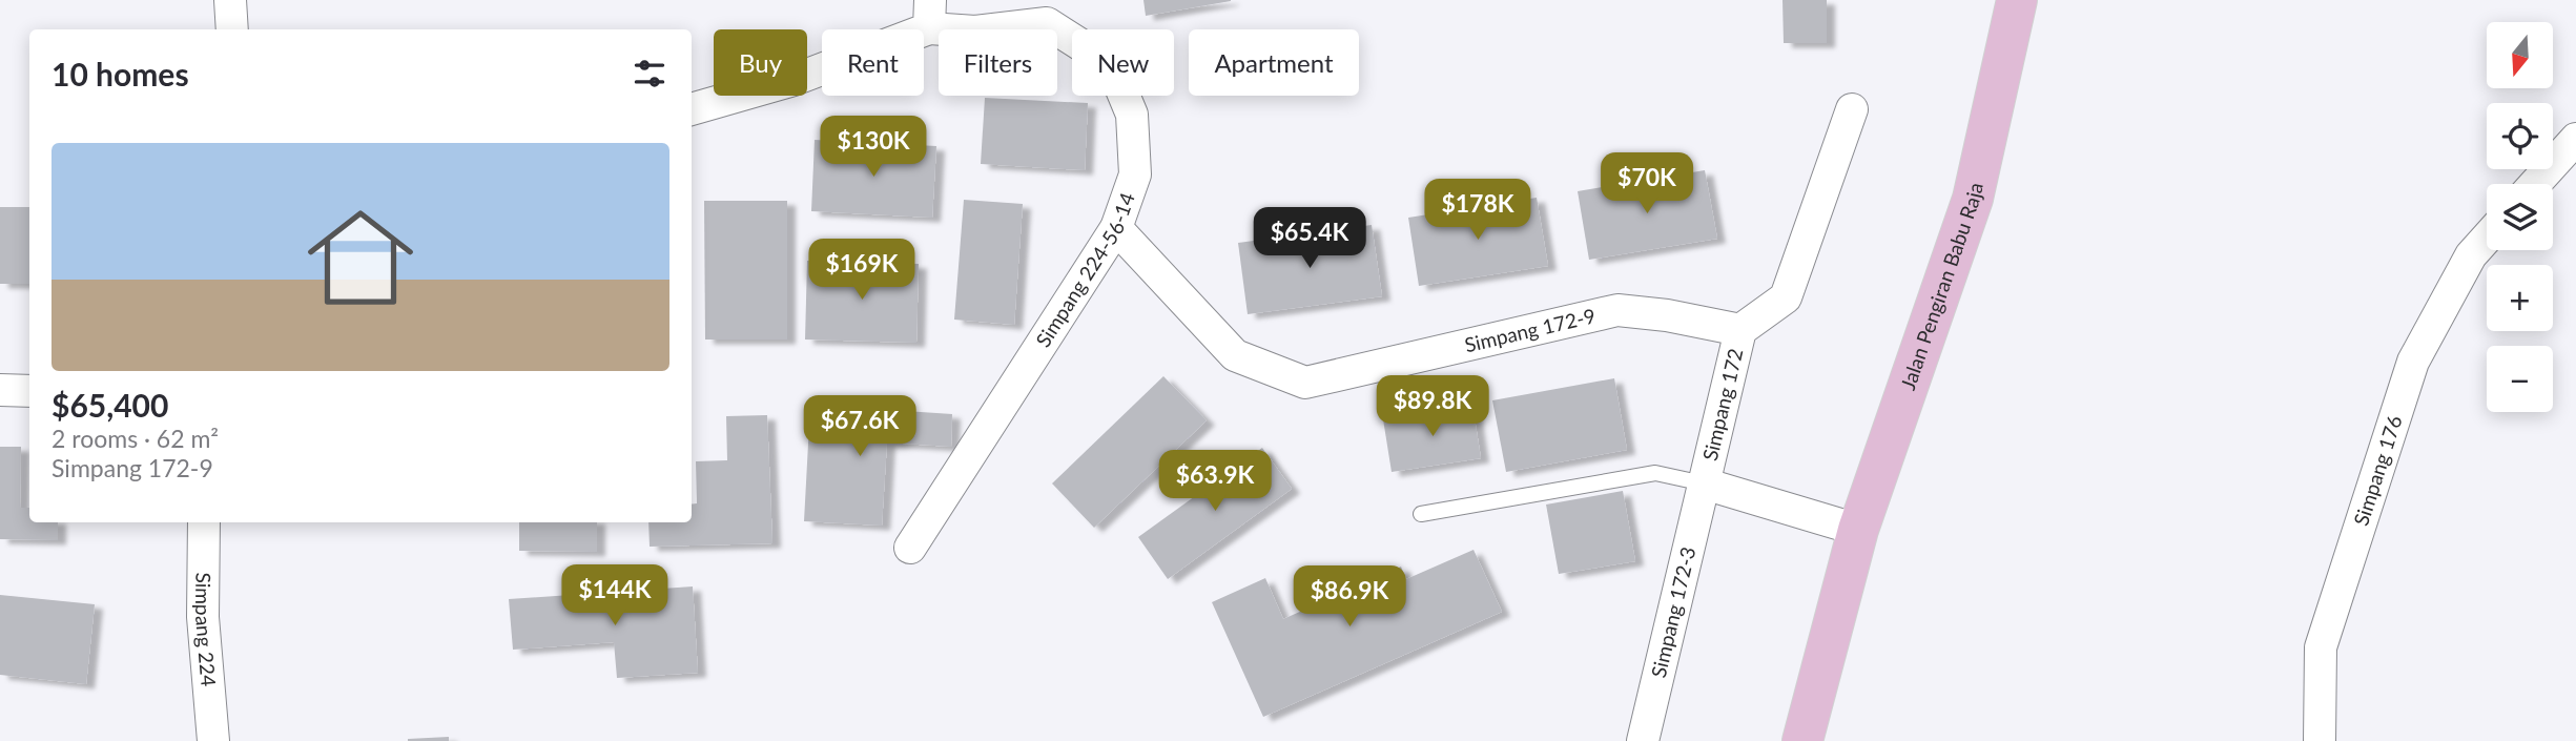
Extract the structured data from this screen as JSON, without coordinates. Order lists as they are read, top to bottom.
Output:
{
  "streets": {
    "main road": ["Jalan Pengiran Babu Raja"],
    "street": [
      "Simpang 224-56-14",
      "Simpang 172-9",
      "Simpang 172",
      "Simpang 176",
      "Simpang 172-3",
      "Simpang 224"
    ]
  },
  "crossings": [
    ["Simpang 224-56-14", "Simpang 172-9"],
    ["Jalan Pengiran Babu Raja", "Simpang 172"],
    ["Simpang 172-9", "Simpang 172"],
    ["Simpang 172", "Simpang 172-3"]
  ],
  "north": "bottom",
  "page": {
    "map_buttons": ["+", "−"],
    "chip": [
      "Buy",
      "Rent",
      "Filters",
      "New",
      "Apartment"
    ],
    "heading": "10 homes",
    "price": [
      "$130K",
      "$70K",
      "$178K",
      "$65.4K",
      "$169K",
      "$89.8K",
      "$67.6K",
      "$63.9K",
      "$144K",
      "$86.9K"
    ],
    "list": [
      {
        "name": "$65,400",
        "note": "2 rooms · 62 m² · Simpang 172-9"
      }
    ]
  }
}
